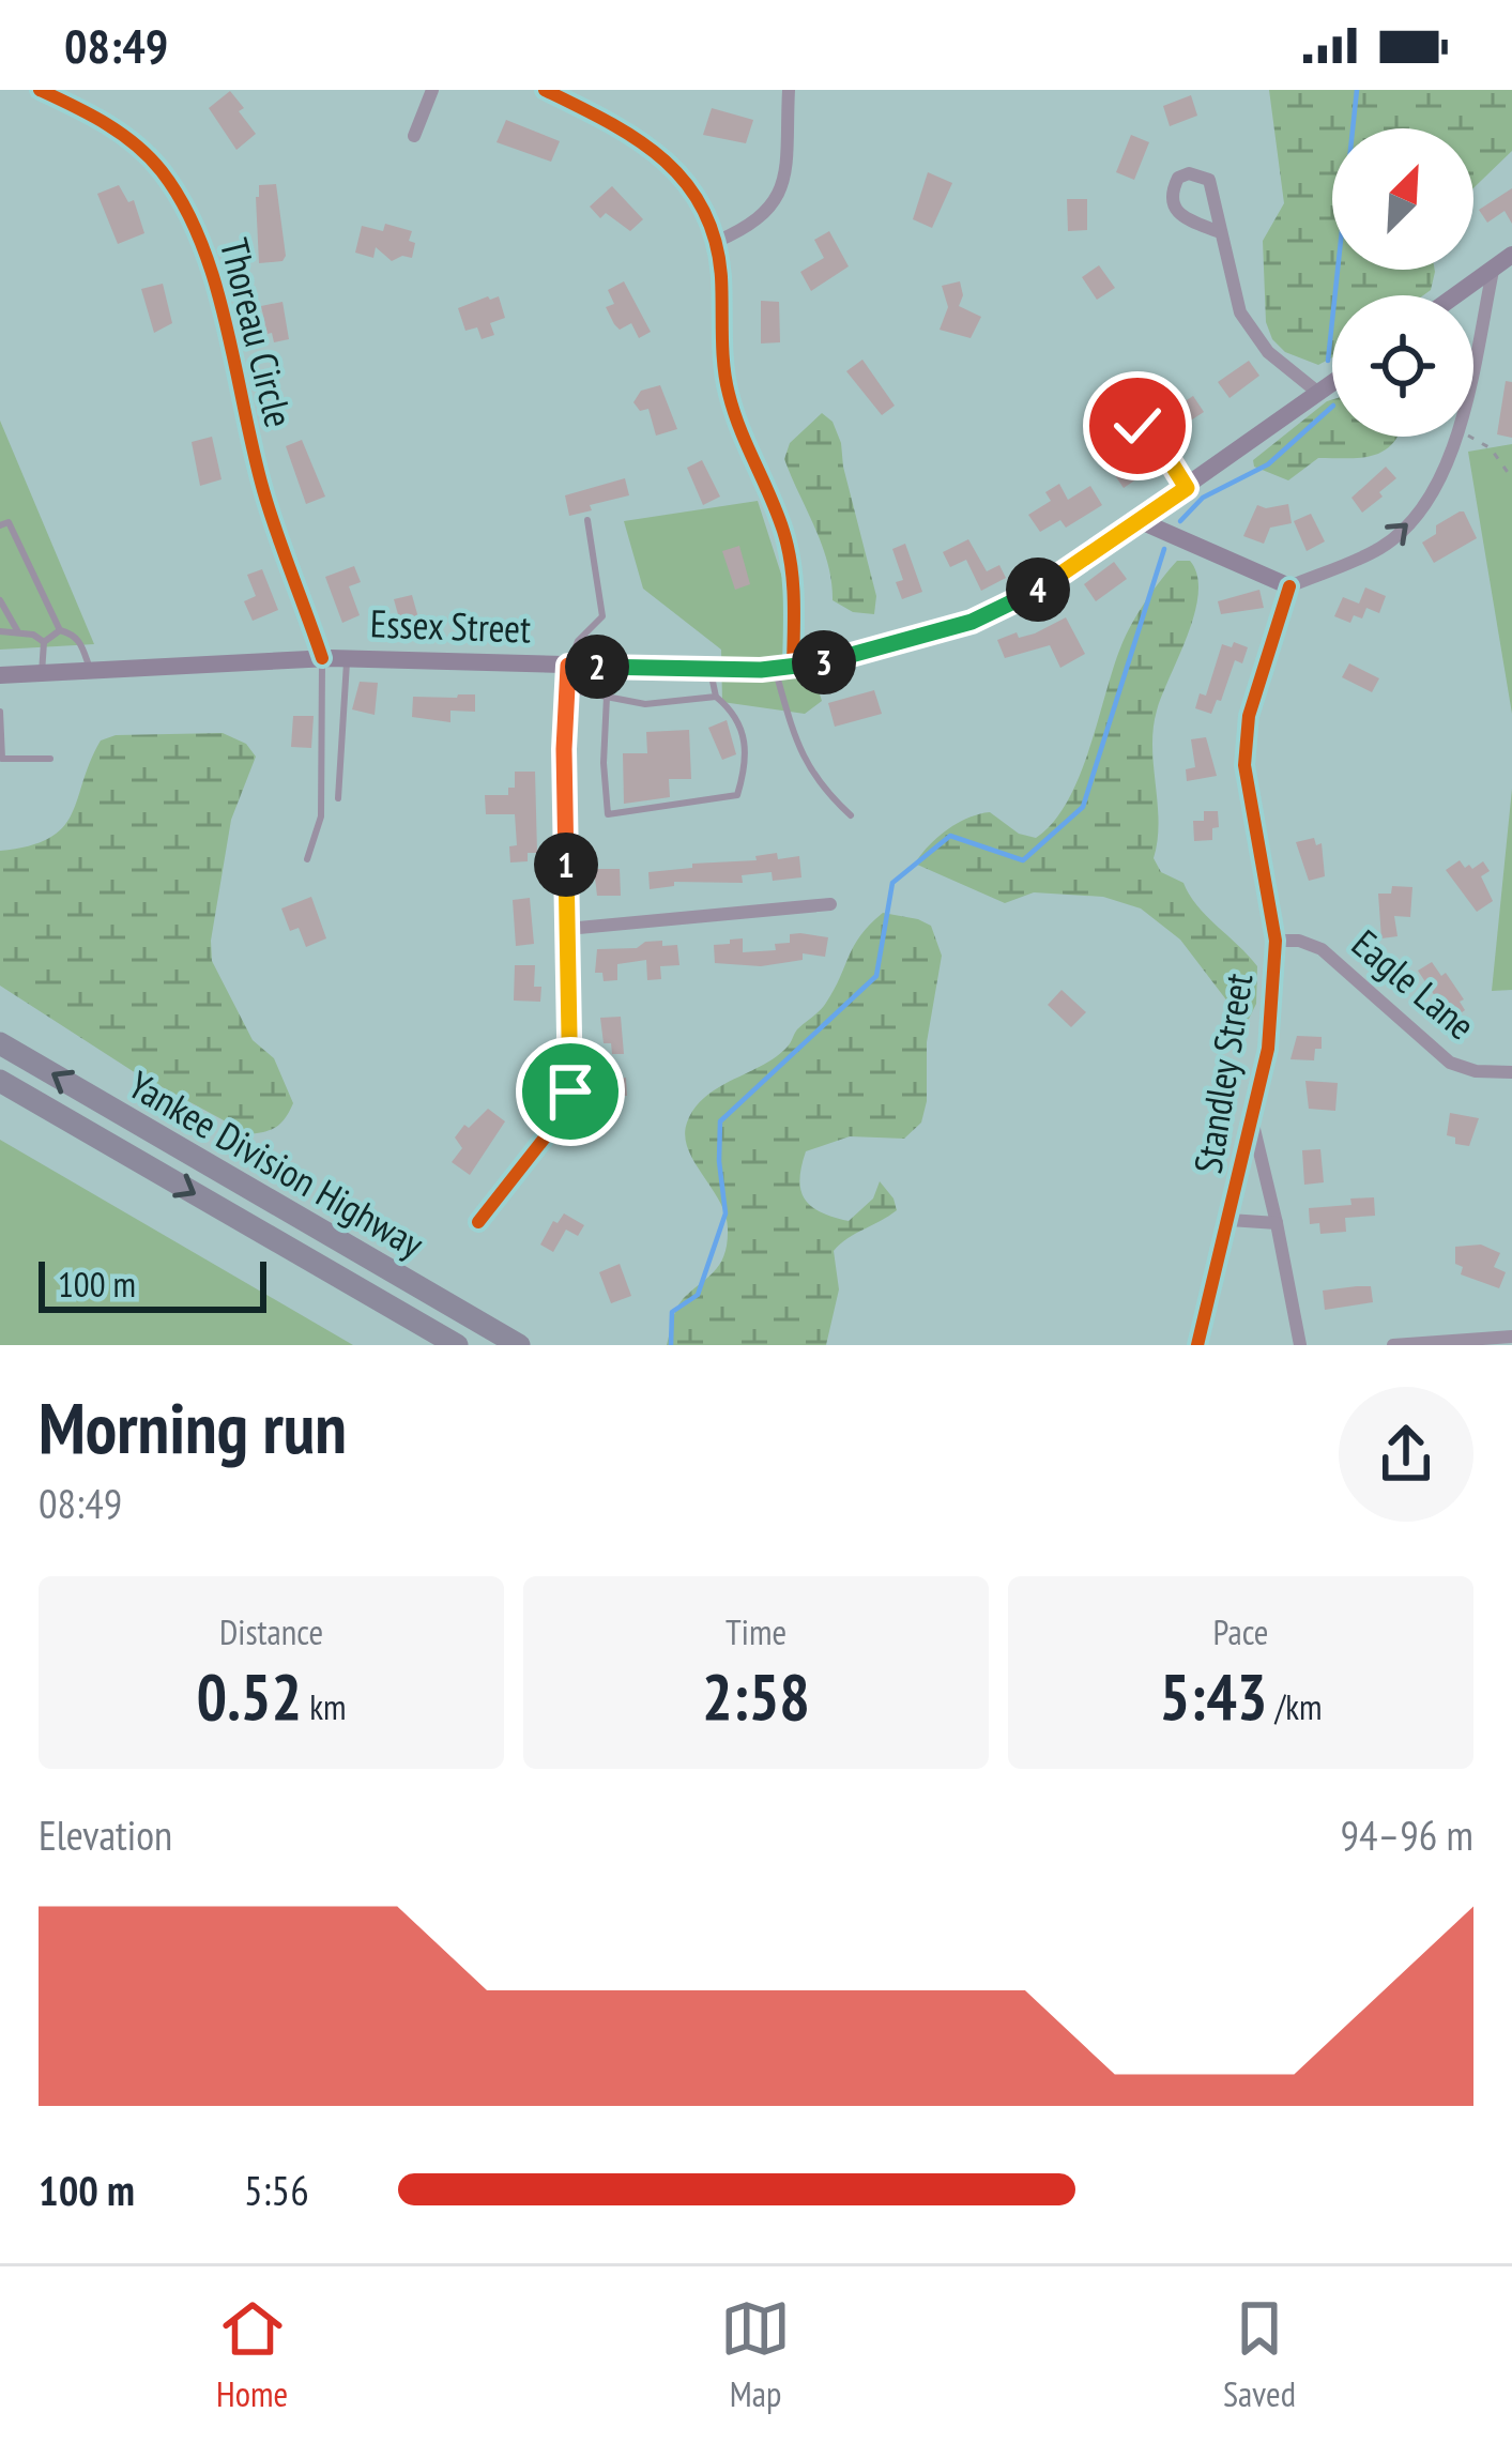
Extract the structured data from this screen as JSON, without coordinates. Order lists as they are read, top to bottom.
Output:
{
  "streets": {
    "highway": ["Yankee Division Highway"],
    "main road": ["Essex Street", "Standley Street"],
    "street": ["Thoreau Circle", "Eagle Lane"]
  },
  "crossings": [
    ["Thoreau Circle", "Essex Street"],
    ["Eagle Lane", "Standley Street"]
  ],
  "scale_bar": "100 m",
  "north": "top right",
  "page": {
    "status": "08:49",
    "pins": [
      "4",
      "3",
      "2",
      "1"
    ],
    "scale": "100 m",
    "heading": ["Morning run", "08:49"],
    "stats": [
      ["Distance", "0.52 km"],
      ["Time", "2:58"],
      ["Pace", "5:43 /km"]
    ],
    "chart": ["Elevation", "94–96 m"],
    "list": [
      {
        "name": "100 m",
        "note": "5:56"
      }
    ],
    "tabs": ["Home", "Map", "Saved"]
  }
}
